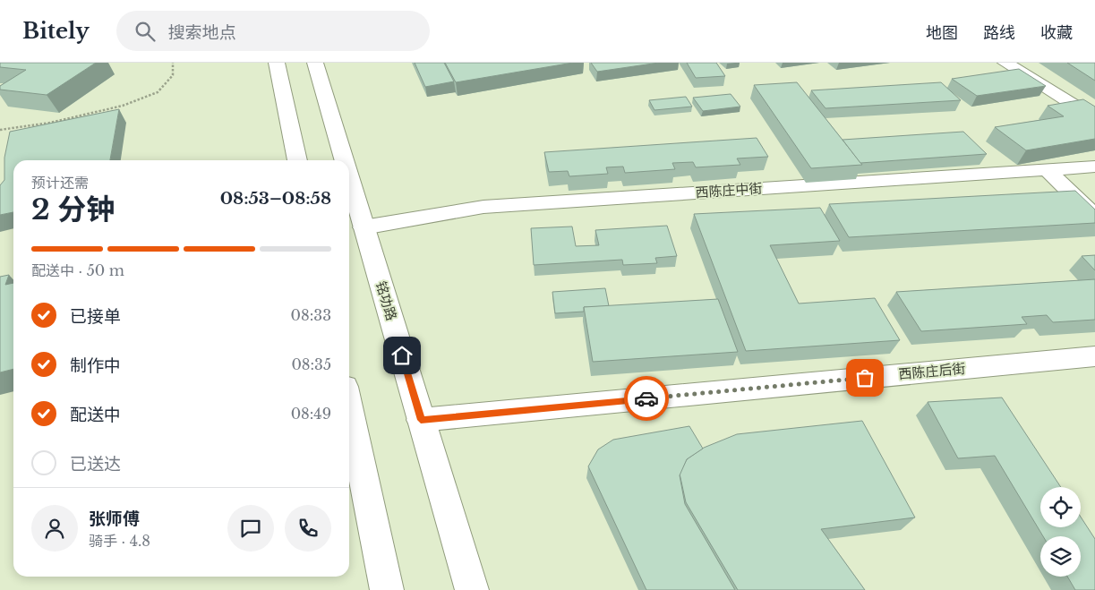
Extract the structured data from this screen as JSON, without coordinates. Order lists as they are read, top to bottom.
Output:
{
  "streets": {
    "main road": ["西陈庄中街", "铭功路", "西陈庄后街"]
  },
  "crossings": [
    ["西陈庄中街", "铭功路"],
    ["铭功路", "西陈庄后街"]
  ],
  "page": {
    "header": "Bitely",
    "search": "搜索地点",
    "nav": ["地图", "路线", "收藏"],
    "heading": ["2 分钟", "预计还需", "08:53–08:58"],
    "panel": ["张师傅", "骑手 · 4.8"],
    "bar": "配送中 · 50 m",
    "list": [
      ["已接单", "08:33"],
      ["制作中", "08:35"],
      ["配送中", "08:49"],
      "已送达"
    ]
  }
}
